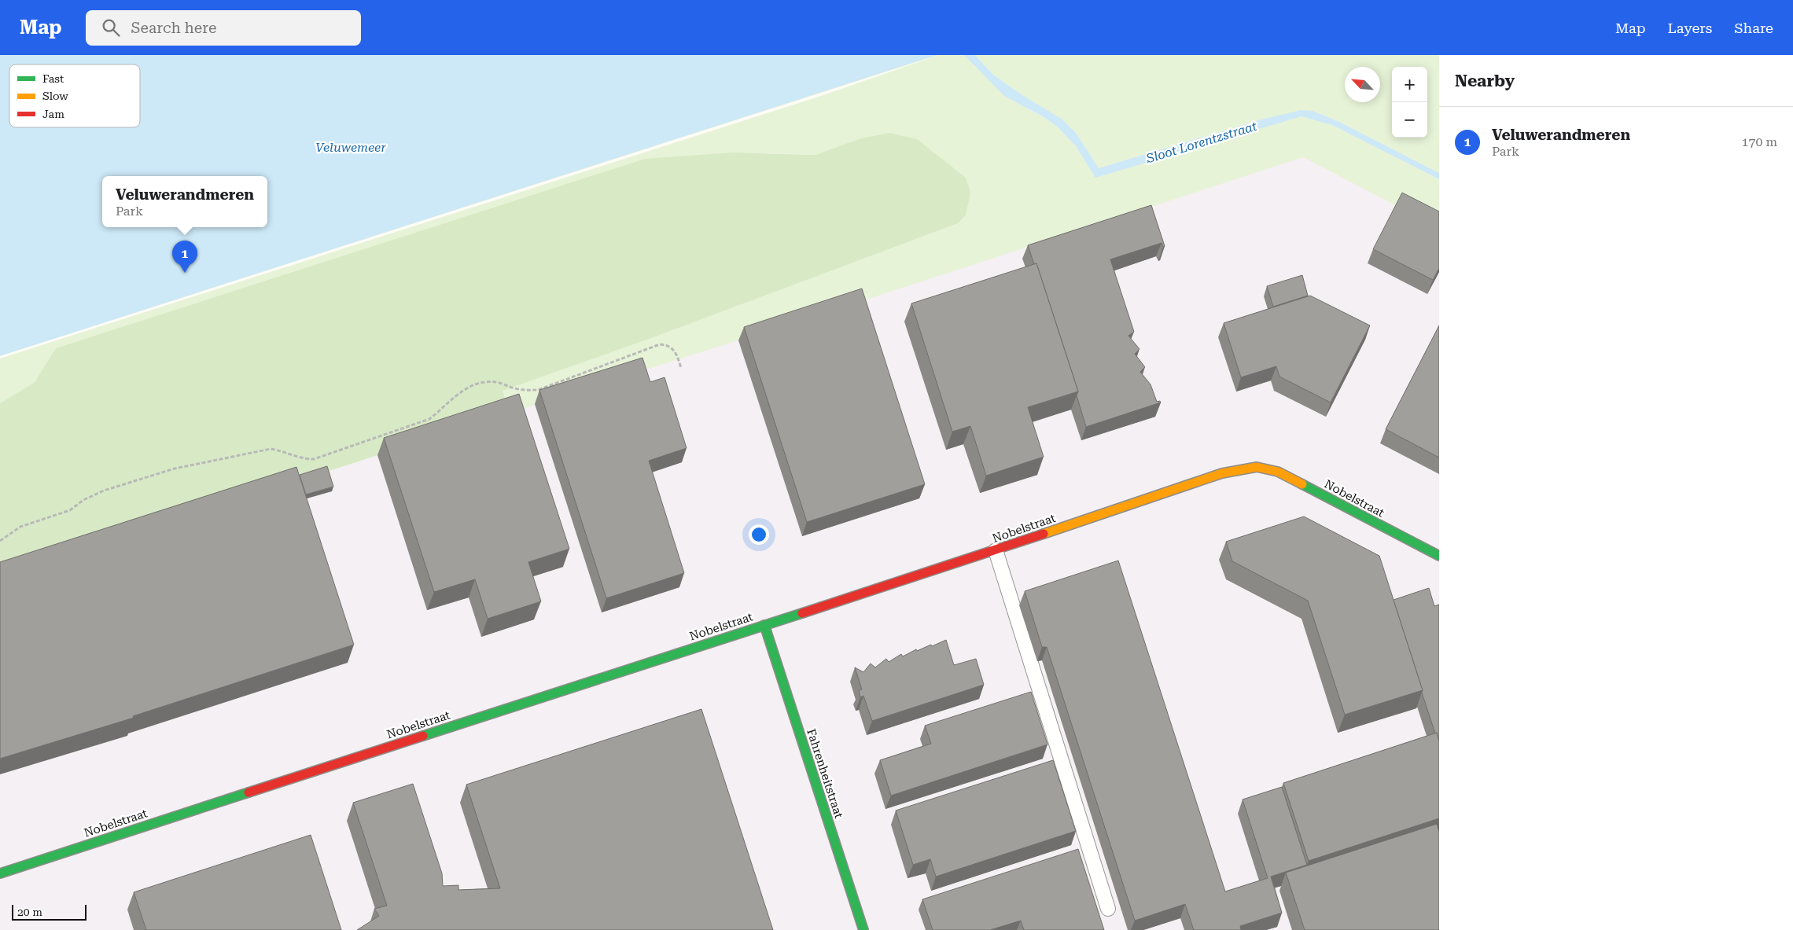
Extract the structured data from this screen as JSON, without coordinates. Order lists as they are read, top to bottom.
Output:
{
  "streets": {
    "street": ["Nobelstraat", "Fahrenheitstraat"]
  },
  "crossings": [
    ["Nobelstraat", "Fahrenheitstraat"]
  ],
  "water": ["Sloot Lorentzstraat", "Veluwemeer"],
  "legend": ["Fast", "Slow", "Jam"],
  "scale_bar": "20 m",
  "north": "top left",
  "page": {
    "header": "Map",
    "search": "Search here",
    "nav": ["Map", "Layers", "Share"],
    "heading": "Nearby",
    "map_buttons": ["+", "−"],
    "list": [
      {
        "mark": "1",
        "name": "Veluwerandmeren",
        "note": "Park",
        "value": "170 m"
      }
    ],
    "popup": ["Veluwerandmeren", "Park"],
    "pins": "1",
    "scale": "20 m"
  }
}
